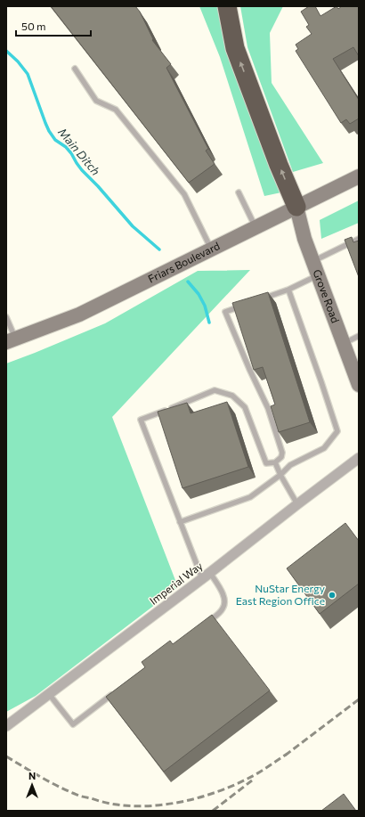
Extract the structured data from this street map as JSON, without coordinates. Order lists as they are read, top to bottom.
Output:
{
  "streets": {
    "main road": ["Friars Boulevard", "Grove Road"],
    "street": ["Imperial Way"]
  },
  "crossings": [
    ["Friars Boulevard", "Grove Road"]
  ],
  "water": ["Main Ditch"],
  "places": ["NuStar Energy East Region Office"],
  "scale_bar": "50 m",
  "north": "top"
}
